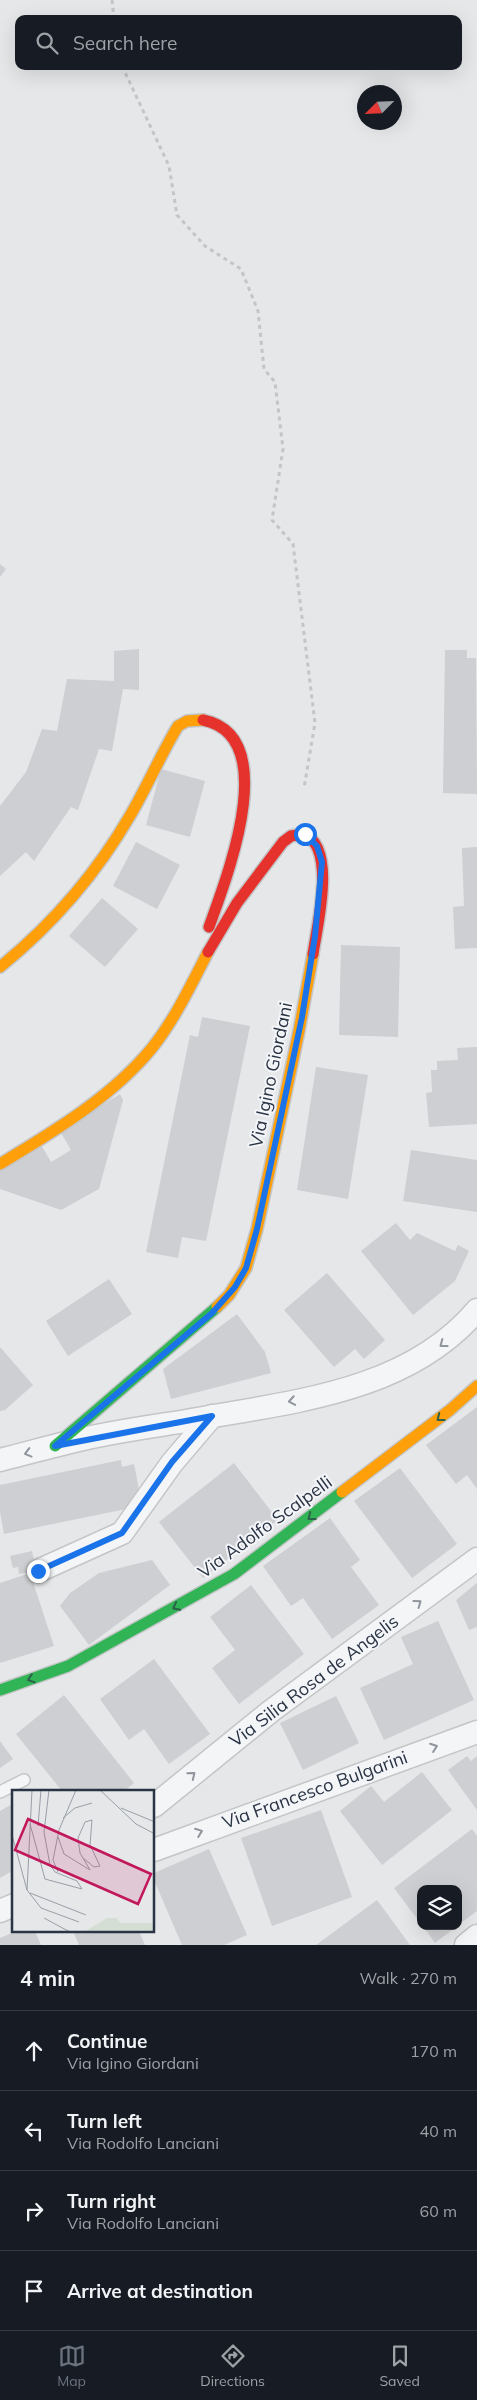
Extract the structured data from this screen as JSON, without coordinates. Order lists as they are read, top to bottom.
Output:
{
  "streets": {
    "street": [
      "Via Igino Giordani",
      "Via Adolfo Scalpelli",
      "Via Silia Rosa de Angelis",
      "Via Francesco Bulgarini"
    ]
  },
  "one_way": ["Via Silia Rosa de Angelis", "Via Francesco Bulgarini"],
  "north": "bottom left",
  "page": {
    "search": "Search here",
    "heading": ["4 min", "Walk · 270 m"],
    "list": [
      ["Continue", "Via Igino Giordani", "170 m"],
      ["Turn left", "Via Rodolfo Lanciani", "40 m"],
      ["Turn right", "Via Rodolfo Lanciani", "60 m"],
      "Arrive at destination"
    ],
    "nav": ["Map", "Directions", "Saved"]
  }
}
